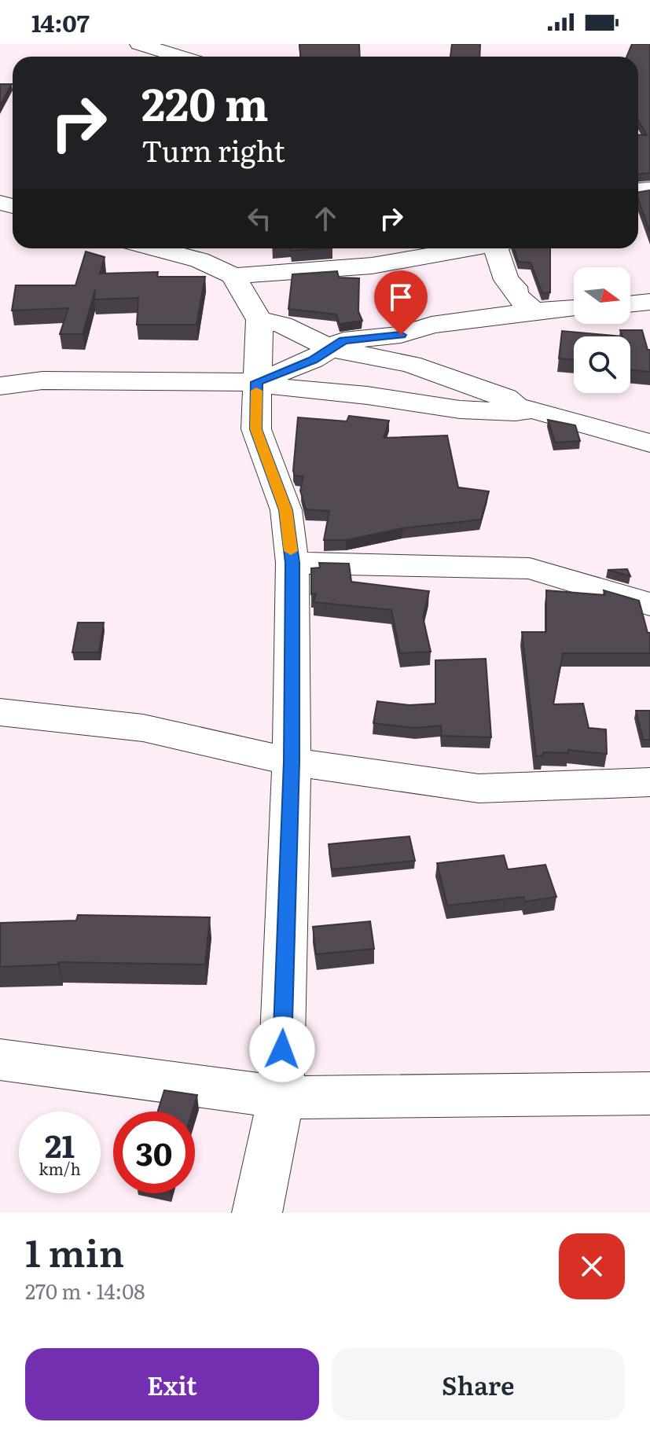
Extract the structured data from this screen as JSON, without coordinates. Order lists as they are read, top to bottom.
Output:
{
  "north": "right",
  "page": {
    "status": "14:07",
    "turn": ["220 m", "Turn right"],
    "speed": "21 km/h",
    "limit": "30",
    "heading": ["1 min", "270 m · 14:08"],
    "buttons": ["Exit", "Share"]
  }
}
